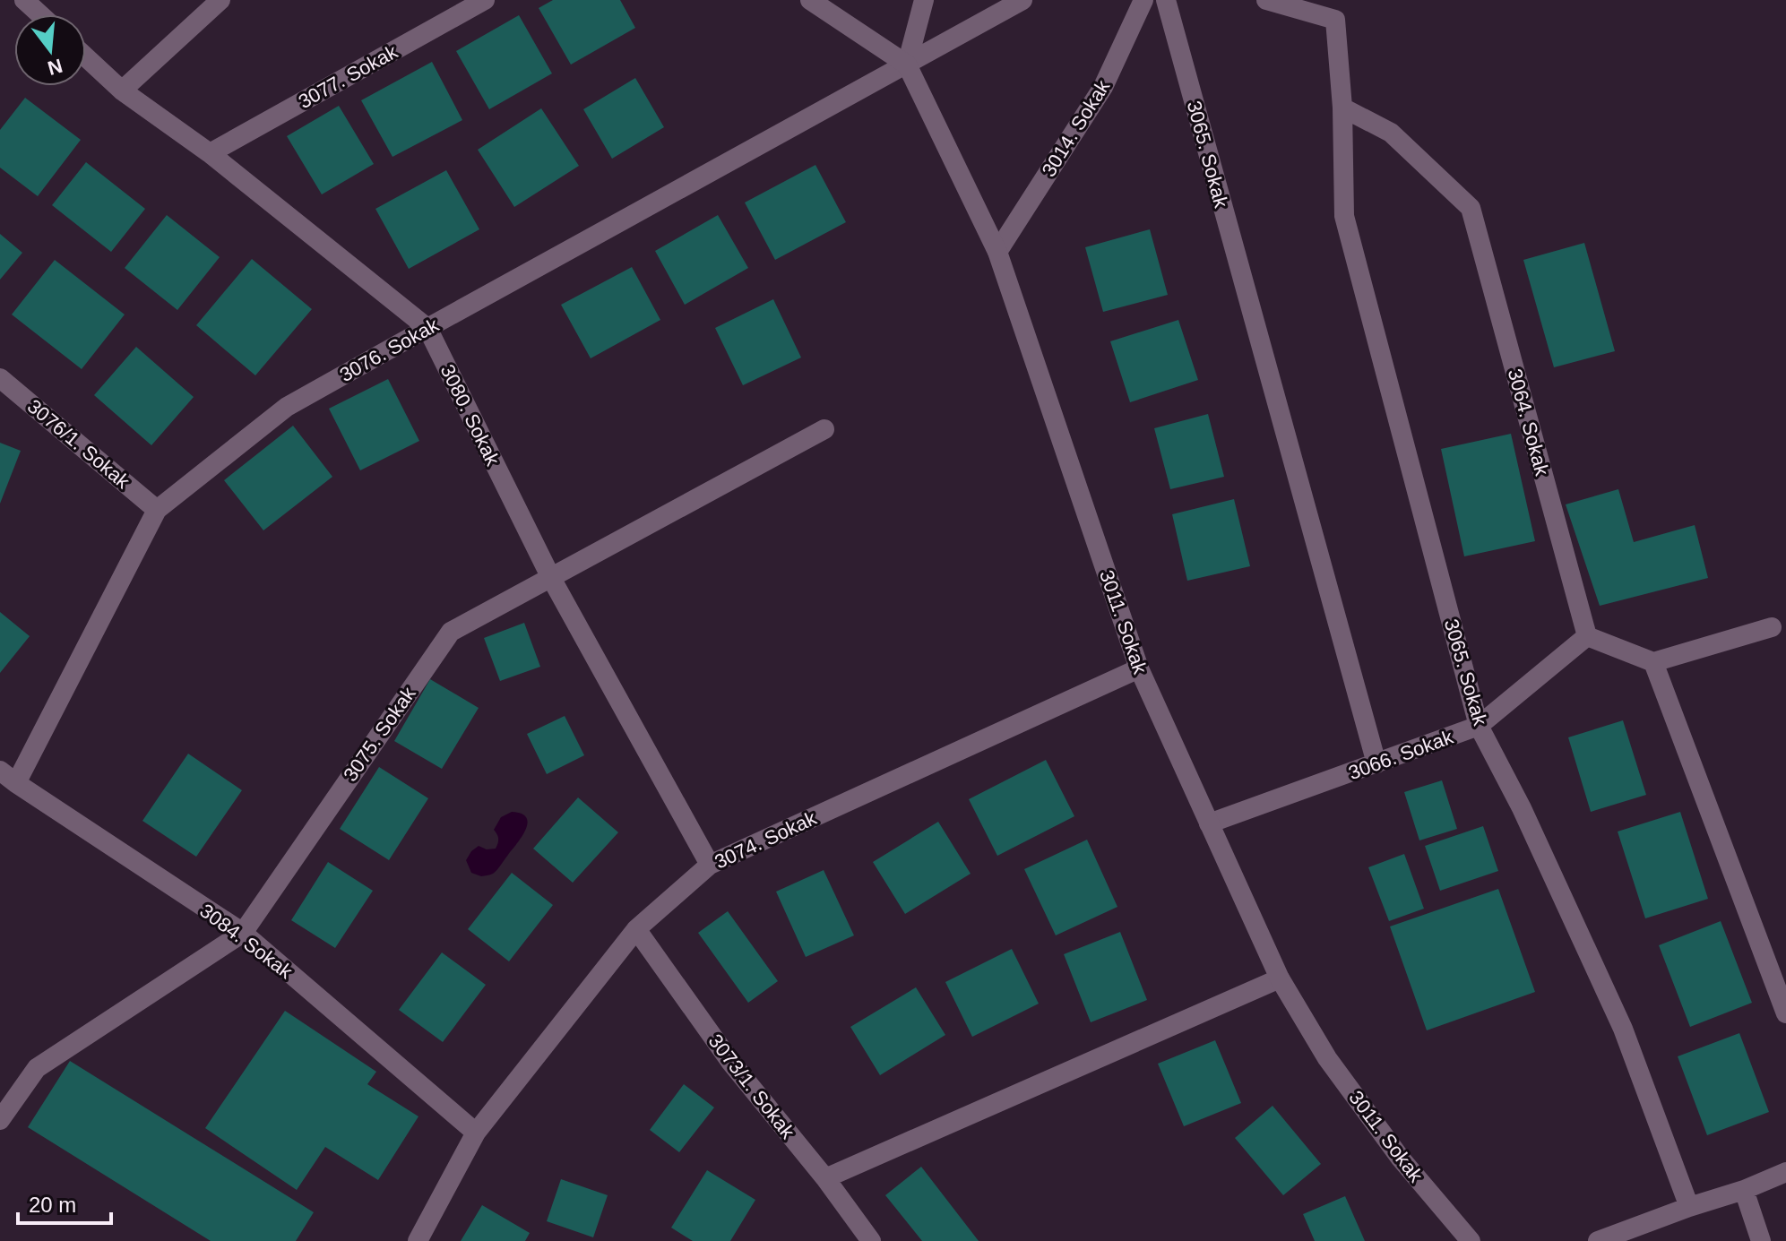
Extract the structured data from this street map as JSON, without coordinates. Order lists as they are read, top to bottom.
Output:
{
  "streets": {
    "street": [
      "3077. Sokak",
      "3014. Sokak",
      "3065. Sokak",
      "3076. Sokak",
      "3080. Sokak",
      "3064. Sokak",
      "3076/1. Sokak",
      "3011. Sokak",
      "3075. Sokak",
      "3066. Sokak",
      "3074. Sokak",
      "3084. Sokak",
      "3073/1. Sokak"
    ]
  },
  "crossings": [
    ["3077. Sokak", "3080. Sokak"],
    ["3014. Sokak", "3011. Sokak"],
    ["3065. Sokak", "3064. Sokak"],
    ["3065. Sokak", "3066. Sokak"],
    ["3076. Sokak", "3080. Sokak"],
    ["3076. Sokak", "3076/1. Sokak"],
    ["3076. Sokak", "3011. Sokak"],
    ["3076. Sokak", "3084. Sokak"],
    ["3080. Sokak", "3075. Sokak"],
    ["3080. Sokak", "3074. Sokak"],
    ["3064. Sokak", "3066. Sokak"],
    ["3011. Sokak", "3066. Sokak"],
    ["3011. Sokak", "3074. Sokak"],
    ["3075. Sokak", "3084. Sokak"],
    ["3074. Sokak", "3084. Sokak"],
    ["3074. Sokak", "3073/1. Sokak"]
  ],
  "scale_bar": "20 m",
  "north": "bottom"
}
